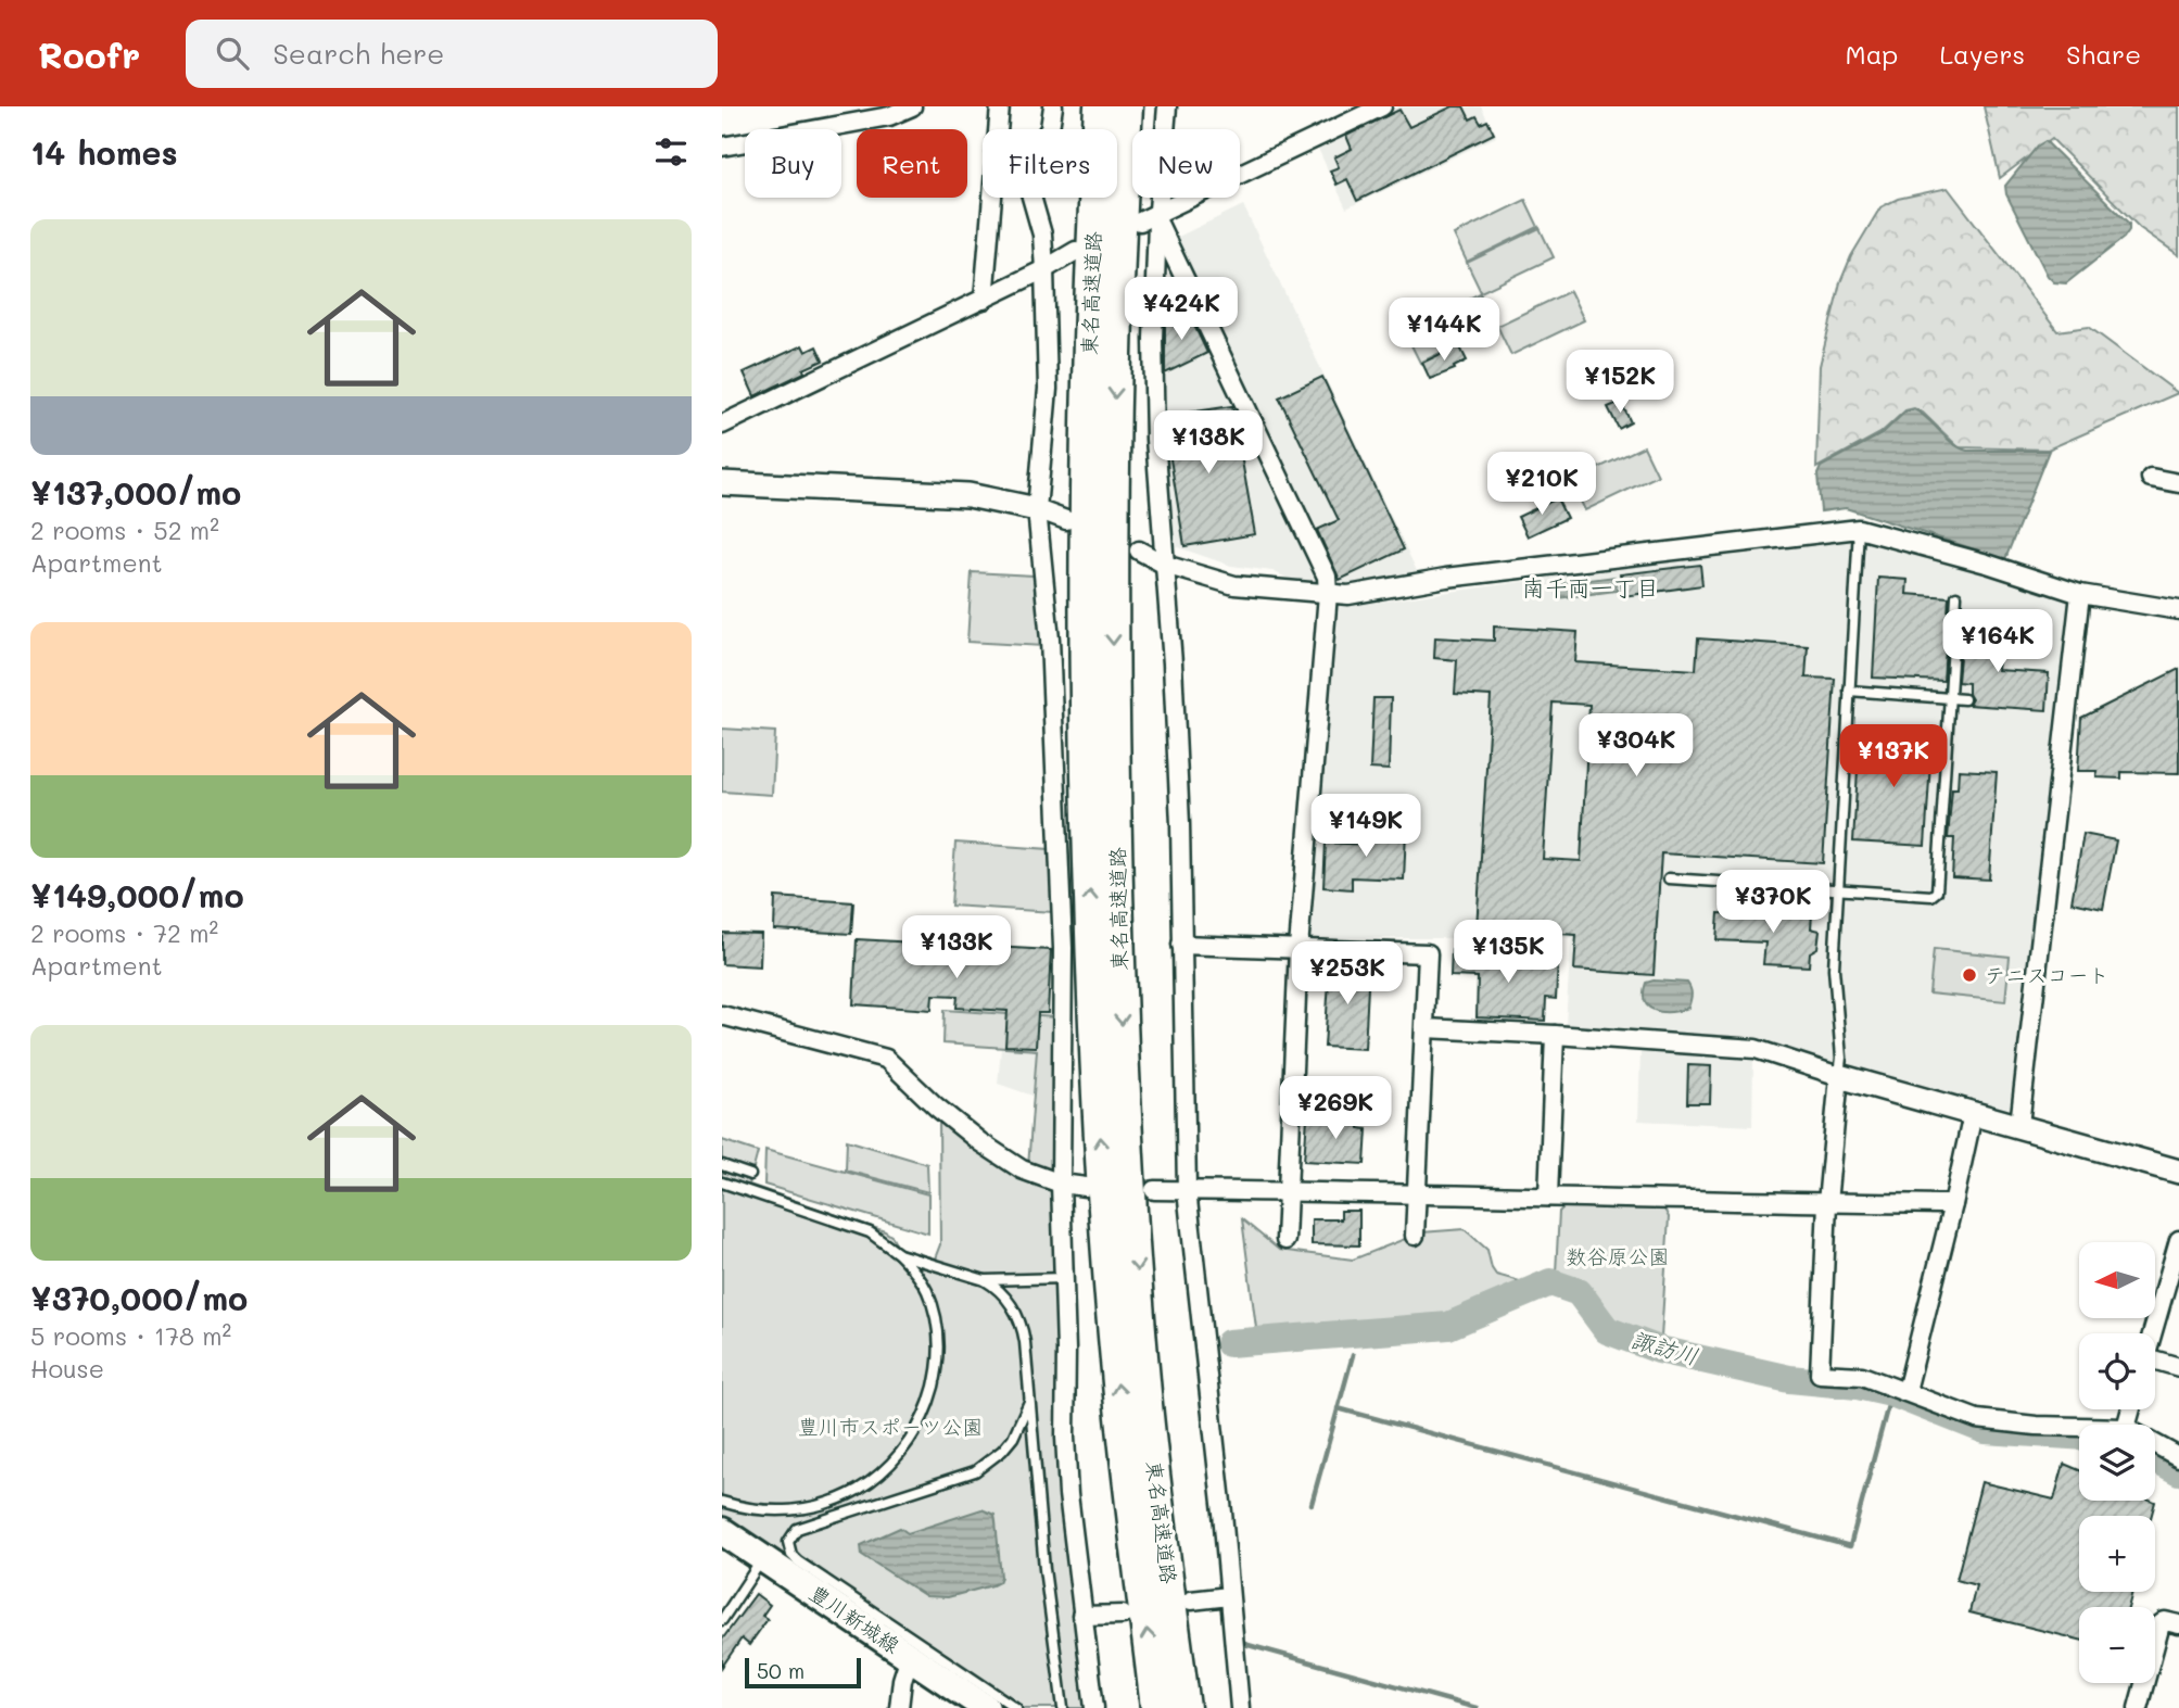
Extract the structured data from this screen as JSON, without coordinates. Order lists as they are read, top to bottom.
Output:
{
  "streets": {
    "highway": ["東名高速道路"],
    "main road": ["豊川新城線"]
  },
  "districts": ["南千両一丁目"],
  "water": ["諏訪川"],
  "parks": ["数谷原公園", "豊川市スポーツ公園"],
  "places": ["テニスコート"],
  "scale_bar": "50 m",
  "north": "left",
  "page": {
    "header": "Roofr",
    "search": "Search here",
    "nav": ["Map", "Layers", "Share"],
    "heading": "14 homes",
    "chip": [
      "Buy",
      "Rent",
      "Filters",
      "New"
    ],
    "list": [
      {
        "name": "¥137,000/mo",
        "note": "2 rooms · 52 m² · Apartment"
      },
      {
        "name": "¥149,000/mo",
        "note": "2 rooms · 72 m² · Apartment"
      },
      {
        "name": "¥370,000/mo",
        "note": "5 rooms · 178 m² · House"
      }
    ],
    "price": [
      "¥424K",
      "¥144K",
      "¥152K",
      "¥138K",
      "¥210K",
      "¥164K",
      "¥304K",
      "¥137K",
      "¥149K",
      "¥370K",
      "¥133K",
      "¥135K",
      "¥253K",
      "¥269K"
    ],
    "map_buttons": ["+", "−"],
    "scale": "50 m"
  }
}
